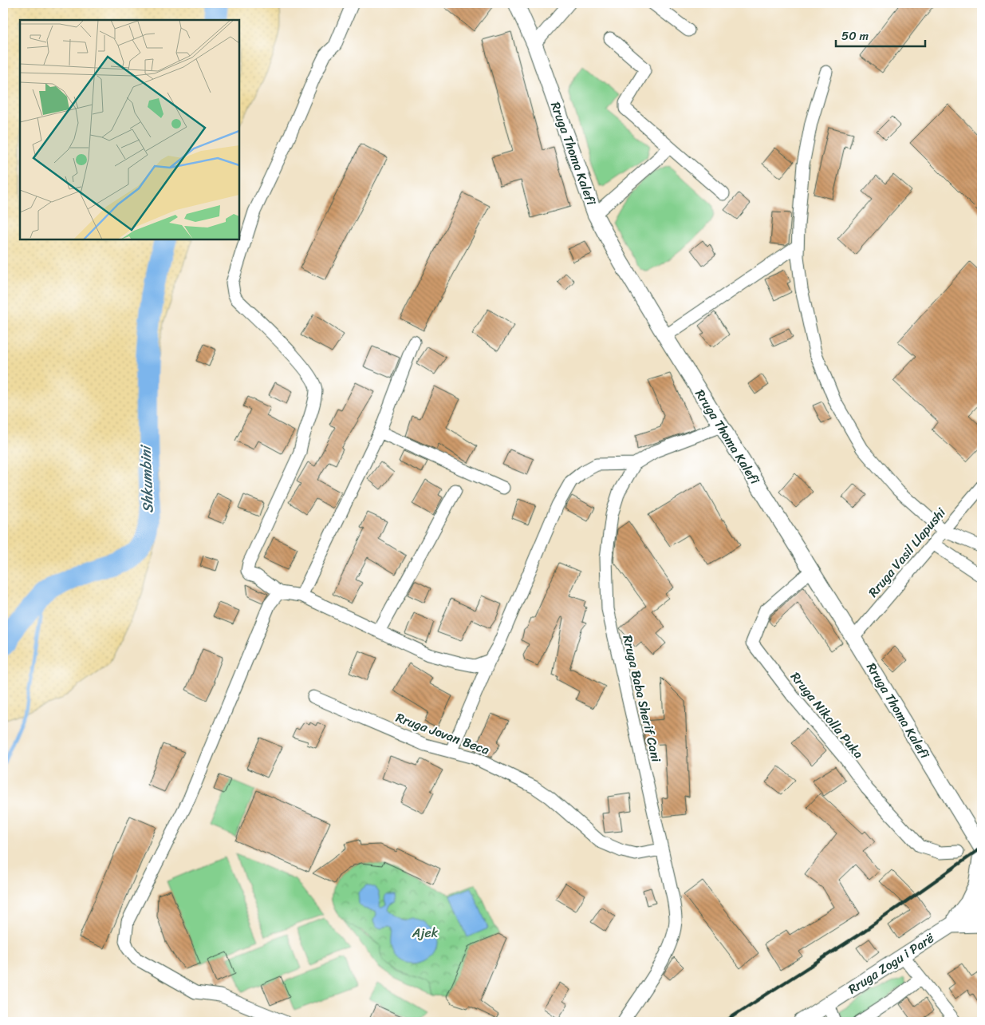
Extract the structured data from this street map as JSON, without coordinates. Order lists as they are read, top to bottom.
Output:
{
  "streets": {
    "main road": ["Rruga Thoma Kalefi", "Rruga Zogu i Parë"],
    "street": [
      "Rruga Vasil Llapushi",
      "Rruga Baba Sherif Cani",
      "Rruga Nikolla Puka",
      "Rruga Jovan Beca"
    ]
  },
  "crossings": [
    ["Rruga Thoma Kalefi", "Rruga Vasil Llapushi"],
    ["Rruga Thoma Kalefi", "Rruga Nikolla Puka"],
    ["Rruga Baba Sherif Cani", "Rruga Jovan Beca"]
  ],
  "water": ["Shkumbini"],
  "parks": ["Ajek"],
  "scale_bar": "50 m"
}
